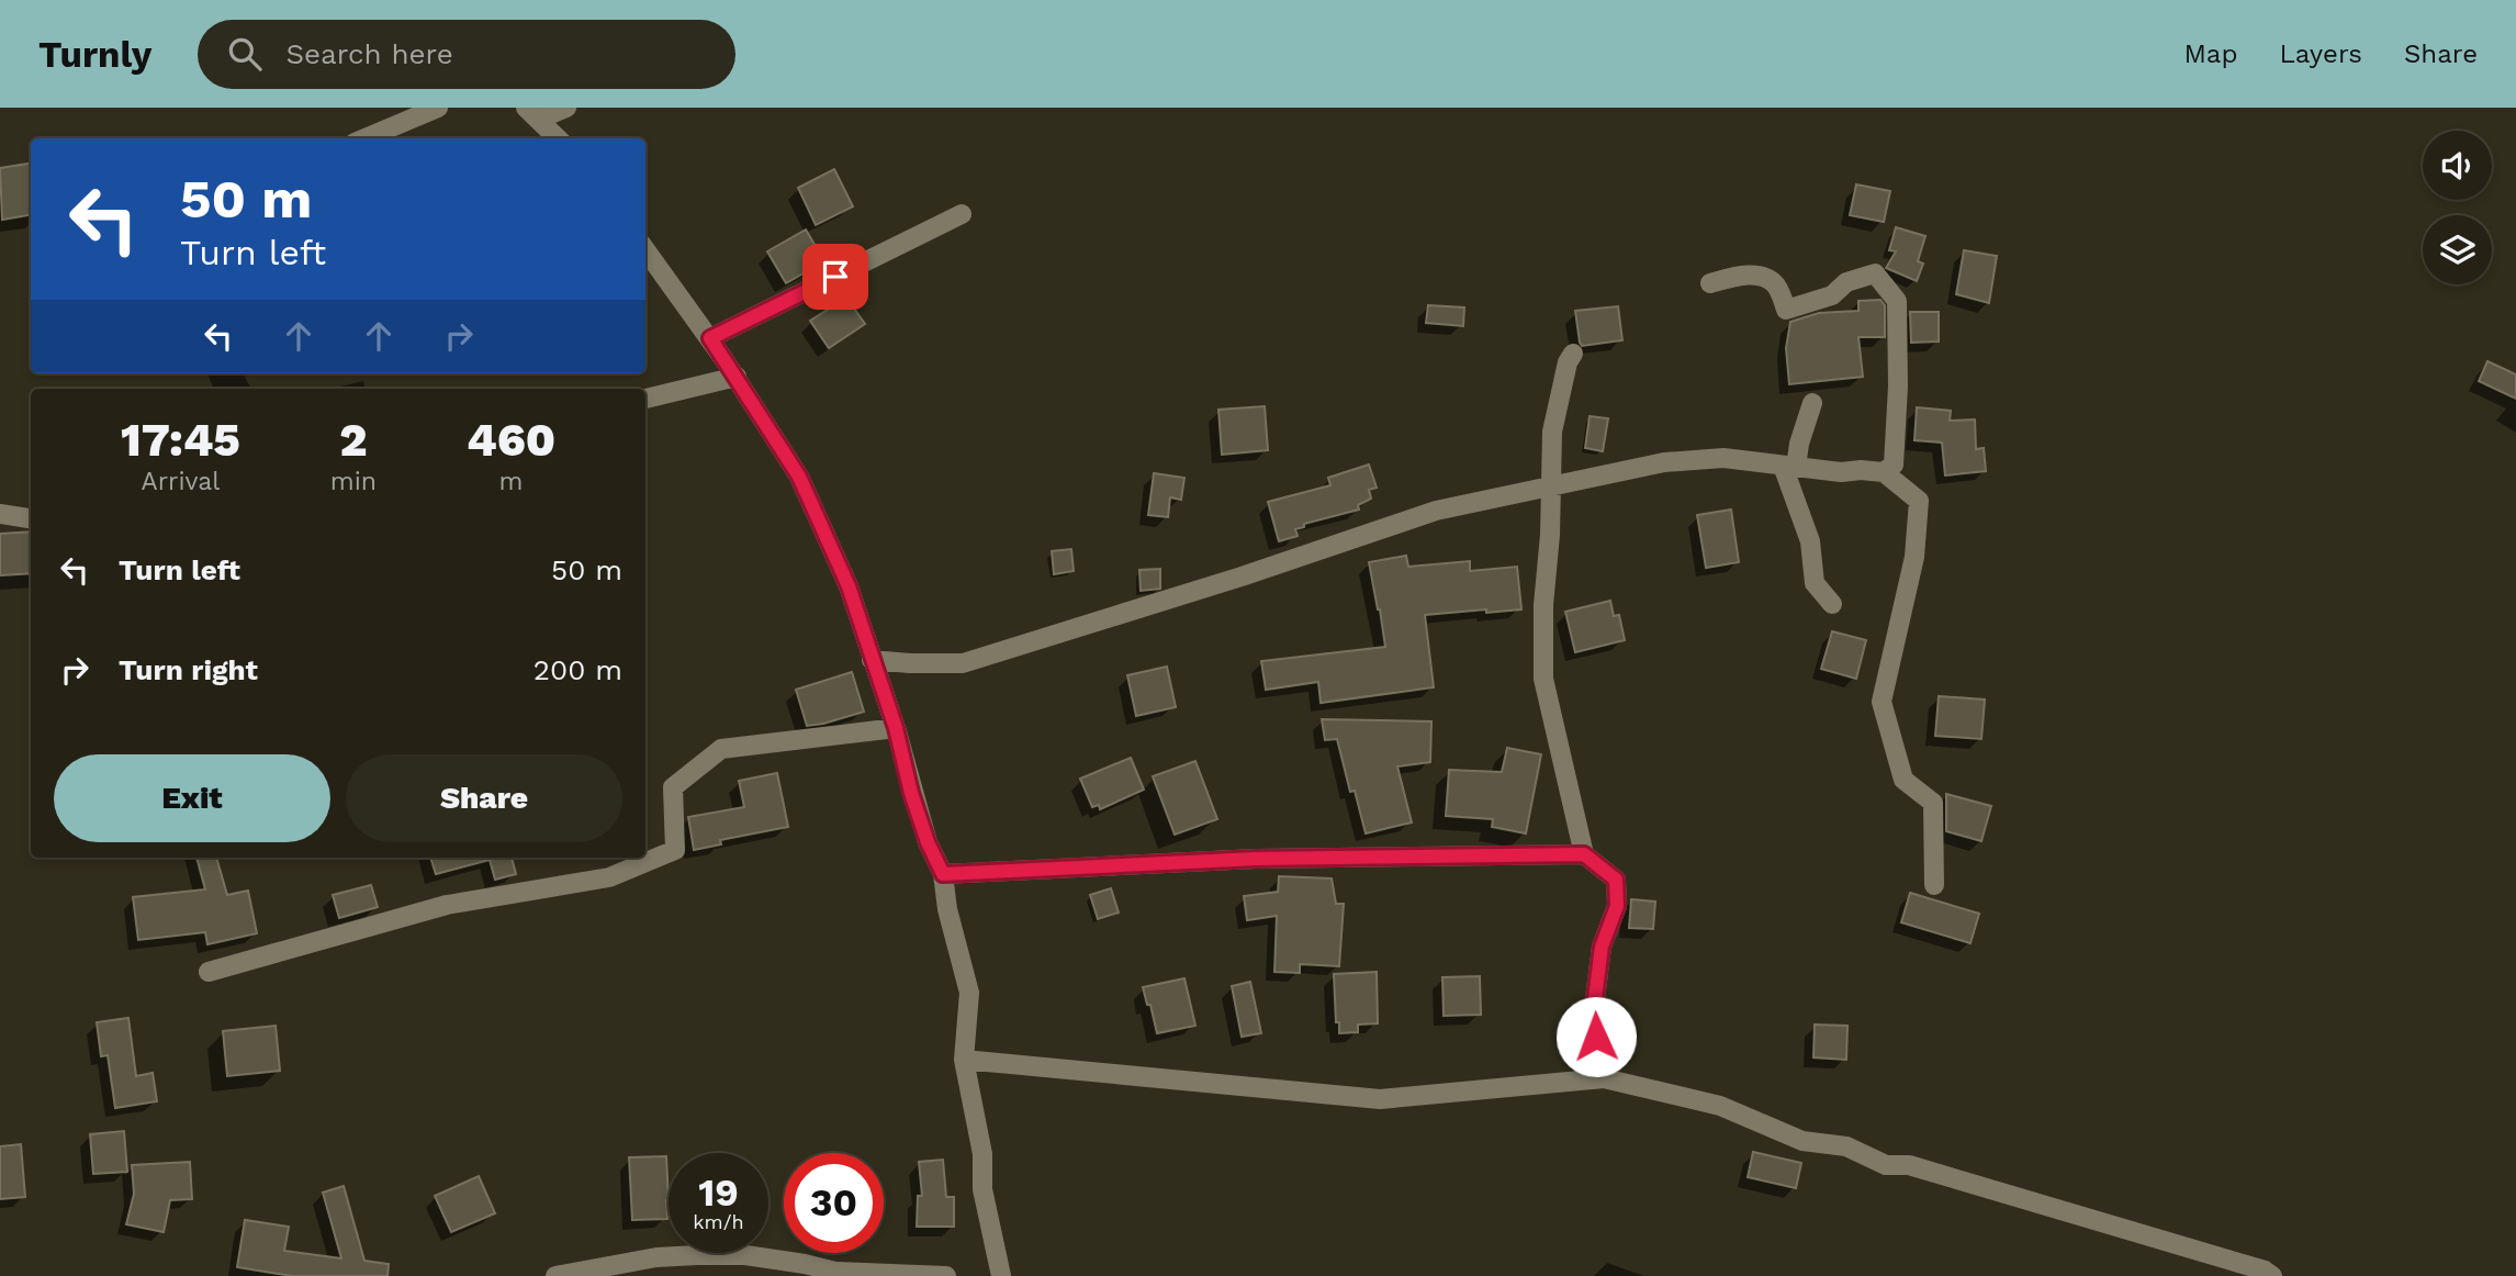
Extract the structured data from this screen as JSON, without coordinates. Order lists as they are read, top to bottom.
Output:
{
  "page": {
    "header": "Turnly",
    "search": "Search here",
    "nav": ["Map", "Layers", "Share"],
    "turn": ["50 m", "Turn left"],
    "eta": [
      "17:45",
      "Arrival",
      "2",
      "min",
      "460",
      "m"
    ],
    "list": [
      {
        "name": "Turn left",
        "value": "50 m"
      },
      {
        "name": "Turn right",
        "value": "200 m"
      }
    ],
    "buttons": ["Exit", "Share"],
    "speed": "19 km/h",
    "limit": "30"
  }
}
